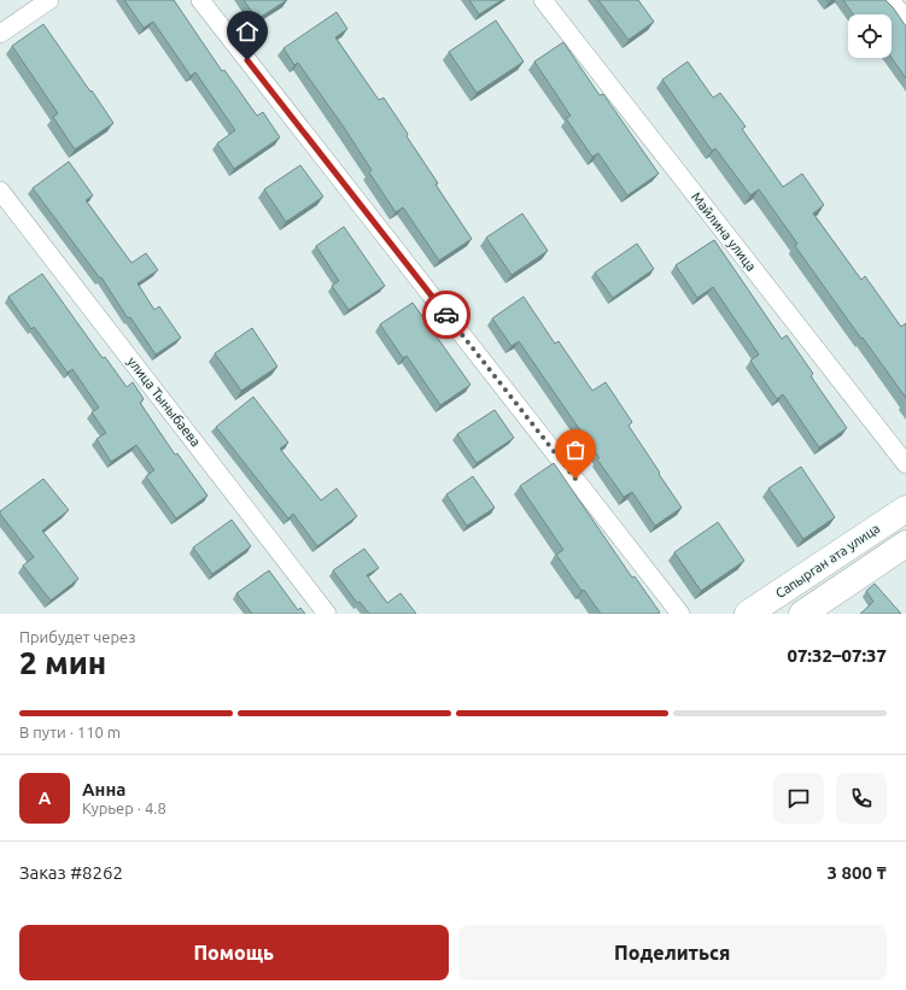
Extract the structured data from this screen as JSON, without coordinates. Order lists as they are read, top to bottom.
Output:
{
  "streets": {
    "main road": ["Сапырган ата улица"],
    "street": ["Майлина улица", "улица Тыныбаева"]
  },
  "page": {
    "heading": ["2 мин", "Прибудет через", "07:32–07:37"],
    "panel": [
      "Анна",
      "Курьер · 4.8",
      "Заказ #8262",
      "3 800 ₸"
    ],
    "bar": "В пути · 110 m",
    "round": "А",
    "buttons": ["Помощь", "Поделиться"]
  }
}
